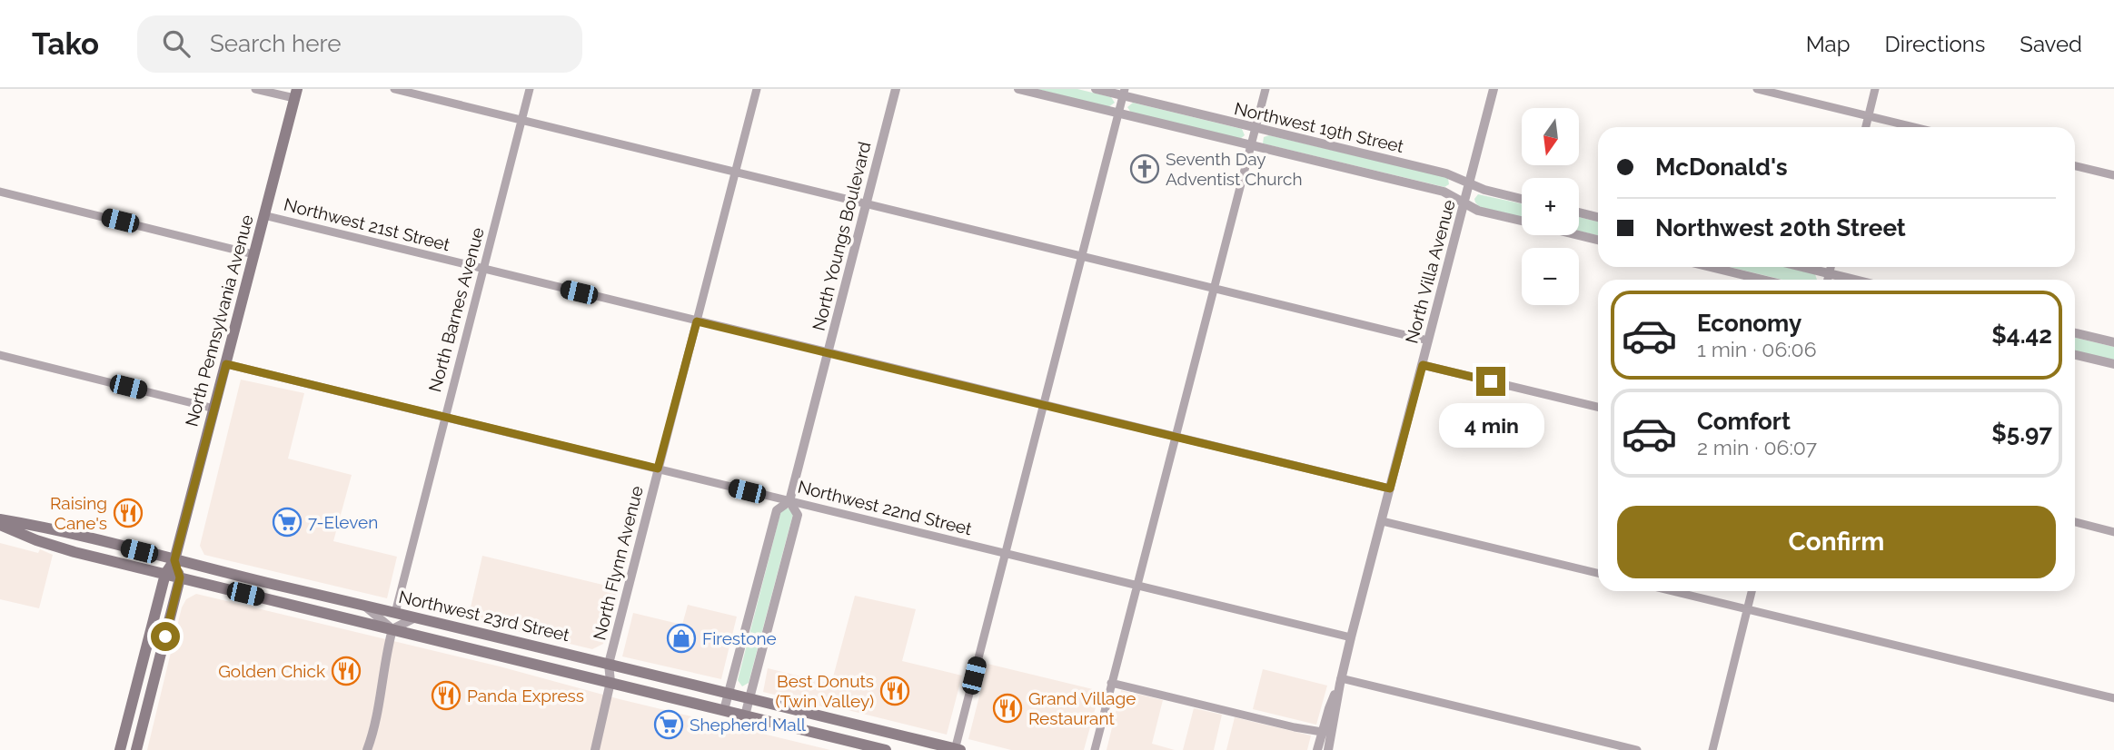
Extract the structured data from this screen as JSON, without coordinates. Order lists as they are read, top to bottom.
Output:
{
  "streets": {
    "main road": ["North Pennsylvania Avenue", "Northwest 23rd Street"],
    "street": [
      "Northwest 19th Street",
      "Northwest 21st Street",
      "North Youngs Boulevard",
      "North Villa Avenue",
      "North Barnes Avenue",
      "Northwest 22nd Street",
      "North Flynn Avenue"
    ]
  },
  "crossings": [
    ["Northwest 19th Street", "North Villa Avenue"],
    ["Northwest 21st Street", "North Youngs Boulevard"],
    ["Northwest 21st Street", "North Villa Avenue"],
    ["Northwest 21st Street", "North Barnes Avenue"],
    ["Northwest 21st Street", "North Pennsylvania Avenue"],
    ["Northwest 21st Street", "North Flynn Avenue"],
    ["North Youngs Boulevard", "Northwest 22nd Street"],
    ["North Youngs Boulevard", "Northwest 23rd Street"],
    ["North Villa Avenue", "Northwest 22nd Street"],
    ["North Barnes Avenue", "Northwest 22nd Street"],
    ["North Barnes Avenue", "Northwest 23rd Street"],
    ["North Pennsylvania Avenue", "Northwest 22nd Street"],
    ["North Pennsylvania Avenue", "Northwest 23rd Street"],
    ["Northwest 22nd Street", "North Flynn Avenue"],
    ["North Flynn Avenue", "Northwest 23rd Street"]
  ],
  "places": {
    "church": ["Seventh Day Adventist Church"],
    "restaurant": [
      "Raising Cane's",
      "Golden Chick",
      "Best Donuts (Twin Valley)",
      "Panda Express",
      "Grand Village Restaurant"
    ],
    "supermarket": ["7-Eleven", "Shepherd Mall"],
    "shop": ["Firestone"]
  },
  "north": "bottom",
  "page": {
    "header": "Tako",
    "search": "Search here",
    "nav": ["Map", "Directions", "Saved"],
    "map_buttons": ["+", "−"],
    "banner": ["McDonald's", "Northwest 20th Street"],
    "list": [
      {
        "name": "Economy",
        "note": "1 min · 06:06",
        "value": "$4.42"
      },
      {
        "name": "Comfort",
        "note": "2 min · 06:07",
        "value": "$5.97"
      }
    ],
    "bubble": "4 min",
    "buttons": "Confirm"
  }
}
